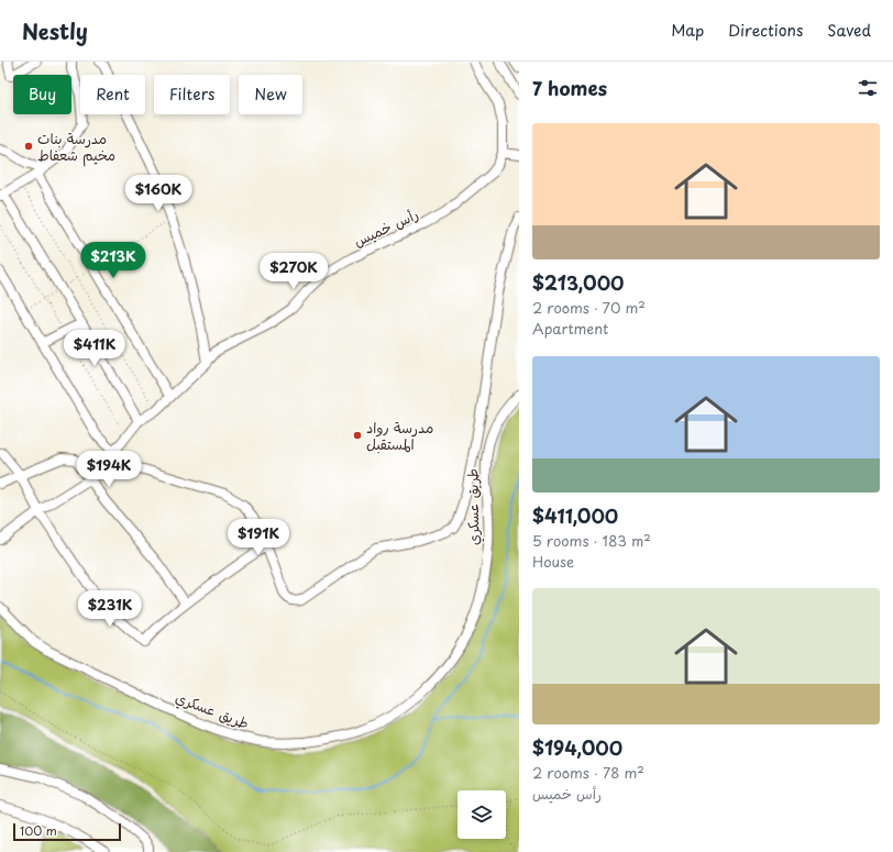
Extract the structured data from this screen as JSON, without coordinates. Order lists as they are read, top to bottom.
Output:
{
  "streets": {
    "street": ["رأس خميس", "طريق عسكري"]
  },
  "places": ["مدرسة بنات مخيم شعفاط", "مدرسة رواد المستقبل"],
  "scale_bar": "100 m",
  "page": {
    "header": "Nestly",
    "nav": ["Map", "Directions", "Saved"],
    "heading": "7 homes",
    "chip": [
      "Buy",
      "Rent",
      "Filters",
      "New"
    ],
    "list": [
      {
        "name": "$213,000",
        "note": "2 rooms · 70 m² · Apartment"
      },
      {
        "name": "$411,000",
        "note": "5 rooms · 183 m² · House"
      },
      {
        "name": "$194,000",
        "note": "2 rooms · 78 m² · رأس خميس"
      }
    ],
    "price": [
      "$160K",
      "$213K",
      "$270K",
      "$411K",
      "$194K",
      "$191K",
      "$231K"
    ],
    "scale": "100 m"
  }
}
